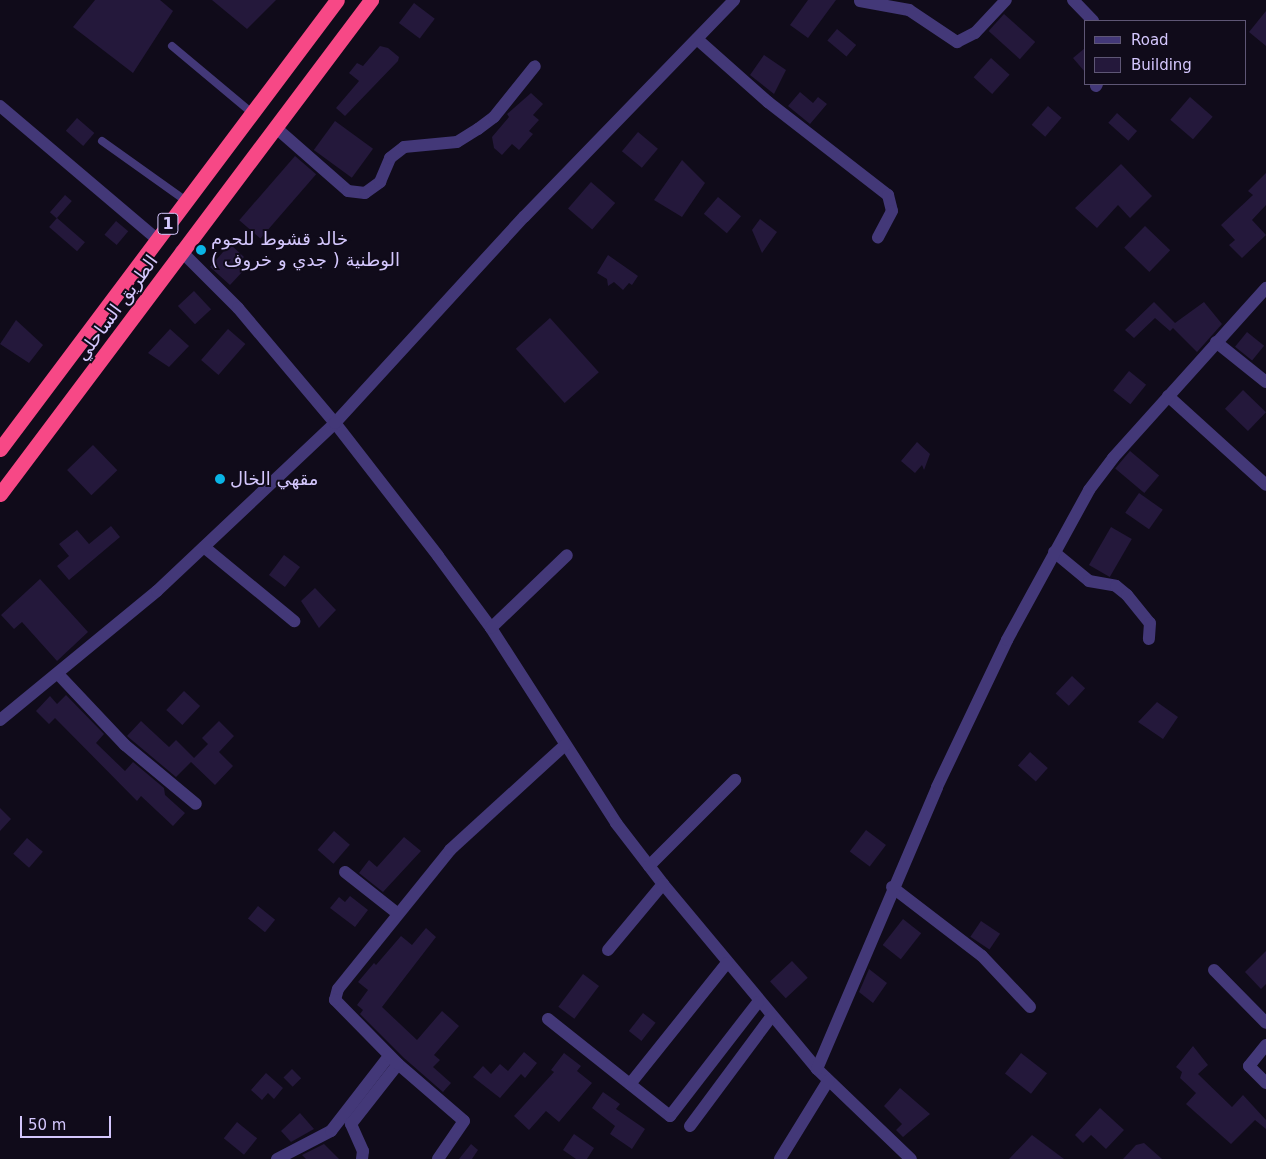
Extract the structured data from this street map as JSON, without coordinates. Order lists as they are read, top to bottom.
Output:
{
  "streets": {
    "highway": ["1", "الطريق الساحلي"]
  },
  "places": ["خالد قشوط للحوم الوطنية ( جدي و خروف )", "مقهي الخال"],
  "legend": ["Road", "Building"],
  "scale_bar": "50 m"
}
